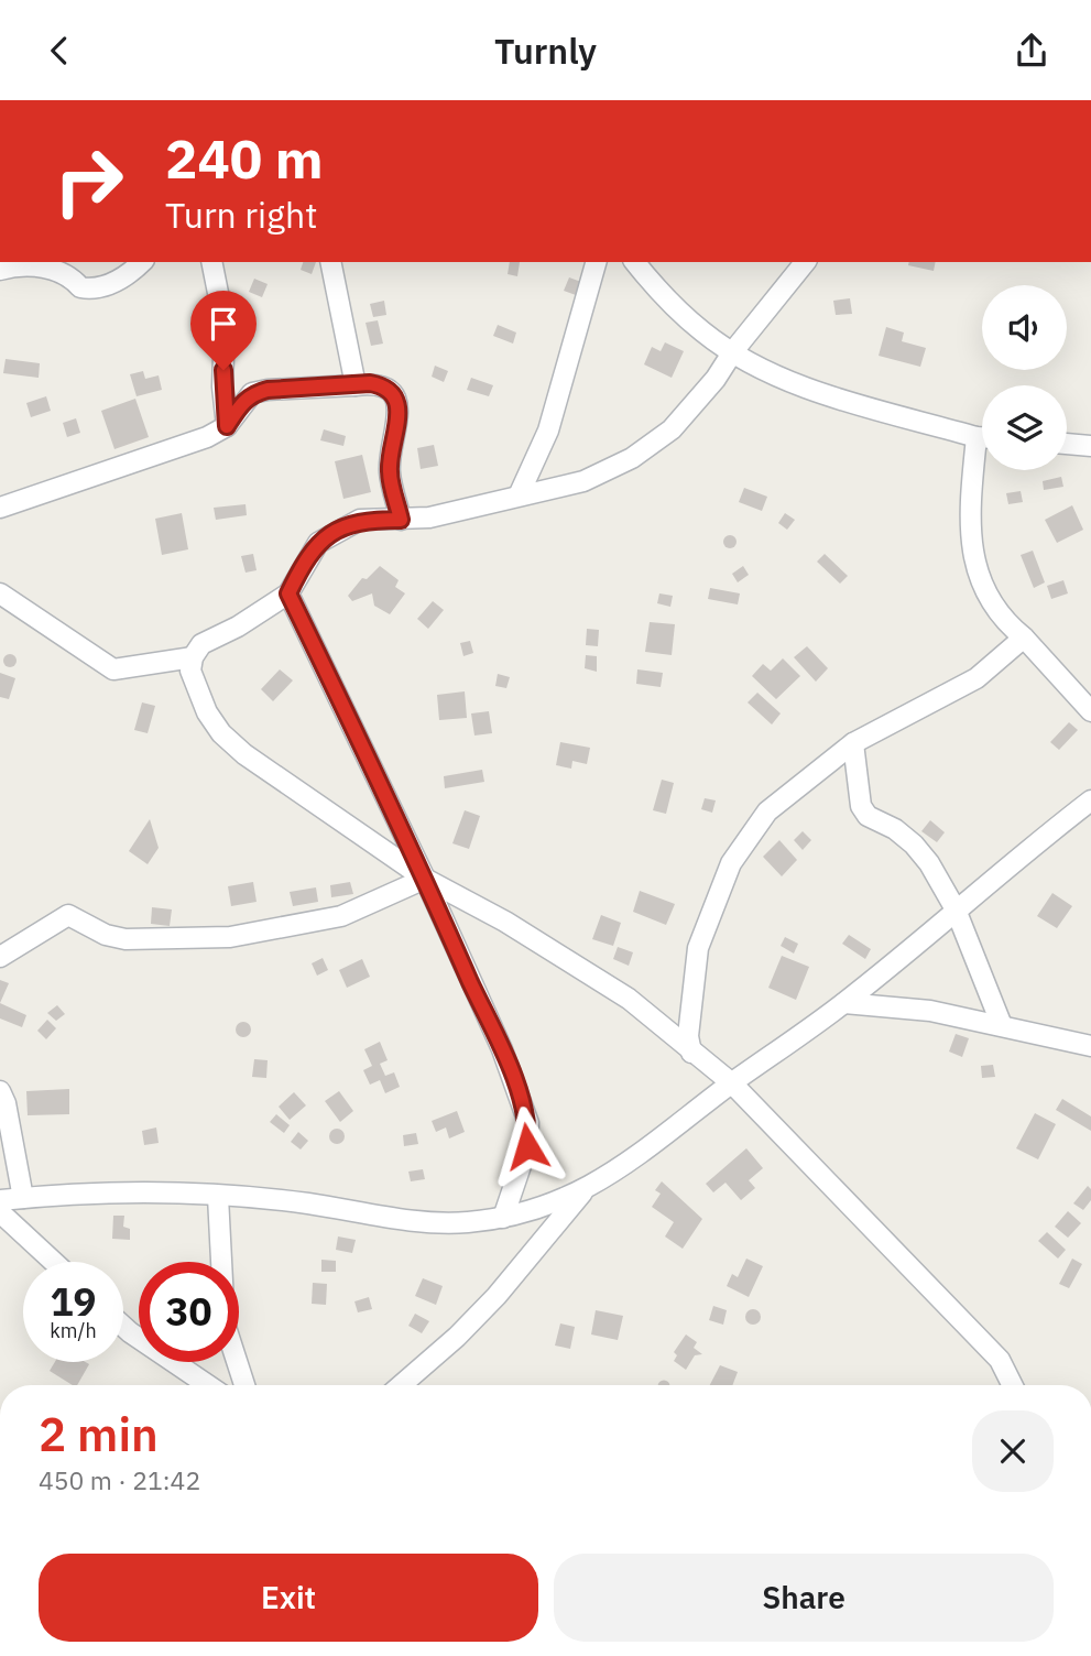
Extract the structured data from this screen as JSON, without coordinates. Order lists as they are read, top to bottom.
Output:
{
  "page": {
    "header": "Turnly",
    "turn": ["240 m", "Turn right"],
    "speed": "19 km/h",
    "limit": "30",
    "heading": ["2 min", "450 m · 21:42"],
    "buttons": ["Exit", "Share"]
  }
}
